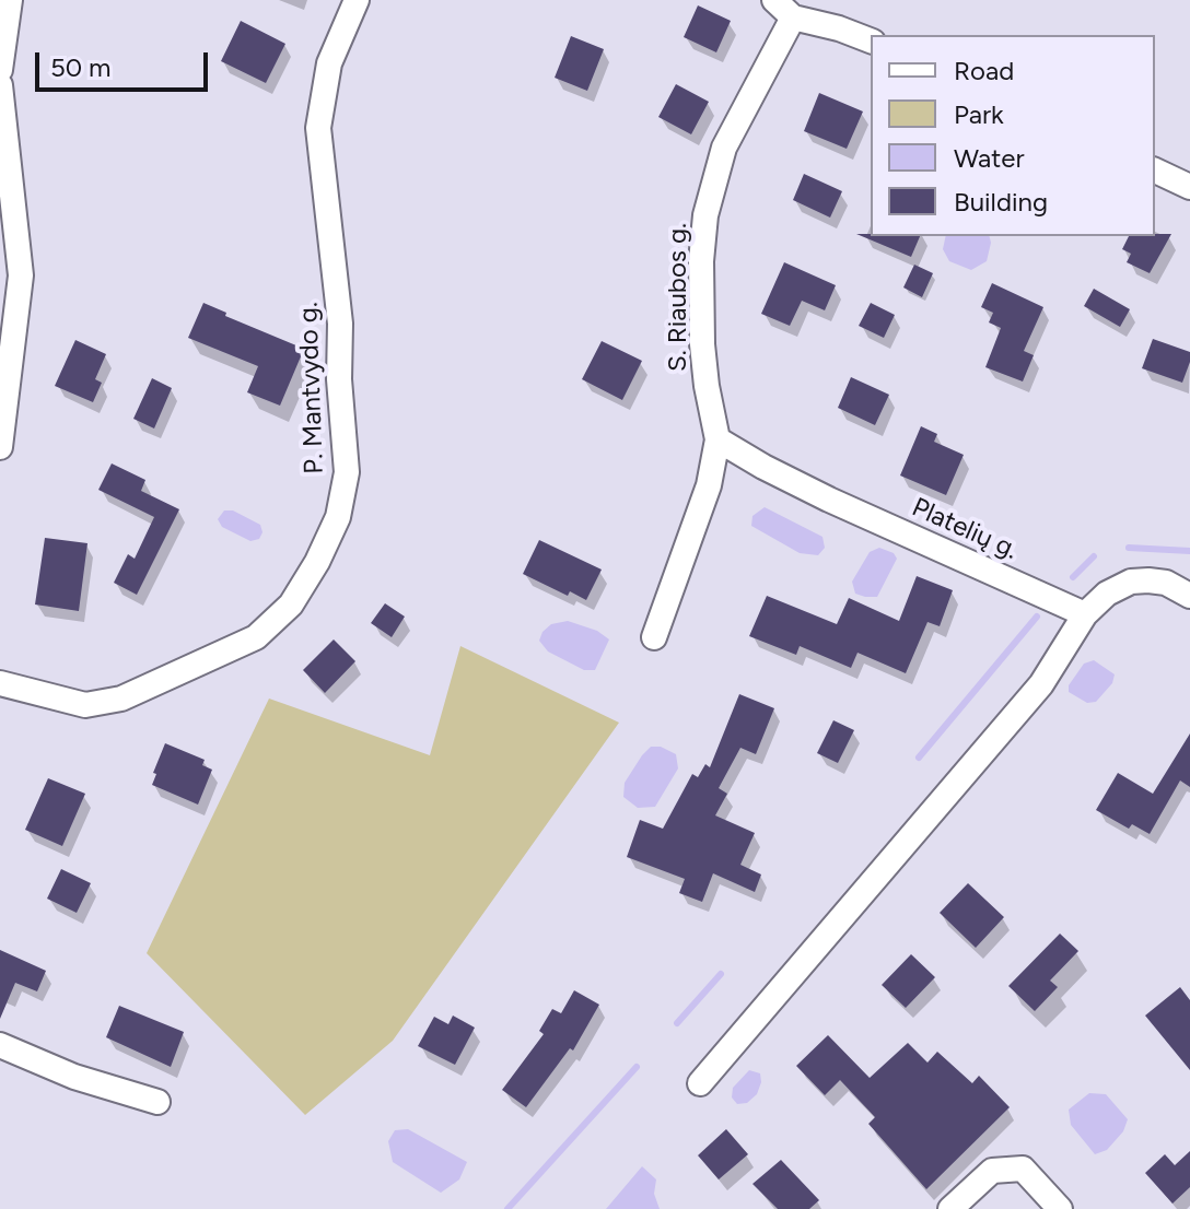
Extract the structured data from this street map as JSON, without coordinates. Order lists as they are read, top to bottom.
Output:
{
  "streets": {
    "street": ["S. Riaubos g.", "P. Mantvydo g.", "Platelių g."]
  },
  "crossings": [
    ["S. Riaubos g.", "Platelių g."]
  ],
  "legend": [
    "Road",
    "Park",
    "Water",
    "Building"
  ],
  "scale_bar": "50 m"
}
